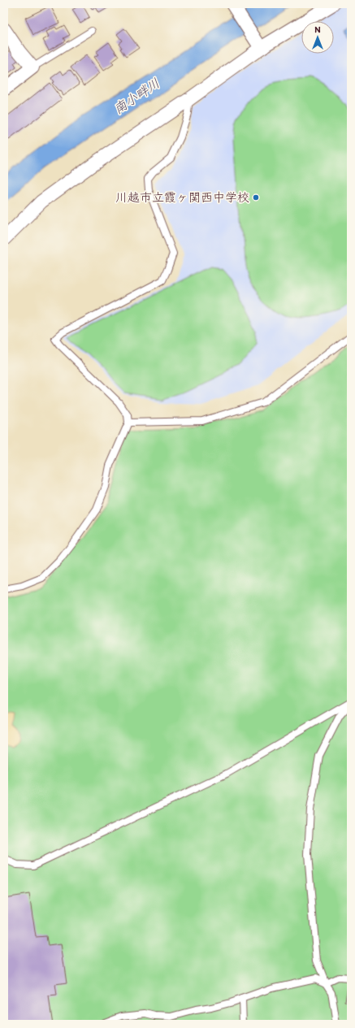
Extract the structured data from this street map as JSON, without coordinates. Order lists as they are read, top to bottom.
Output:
{
  "water": ["南小畔川"],
  "places": ["川越市立霞ヶ関西中学校"],
  "north": "top"
}
